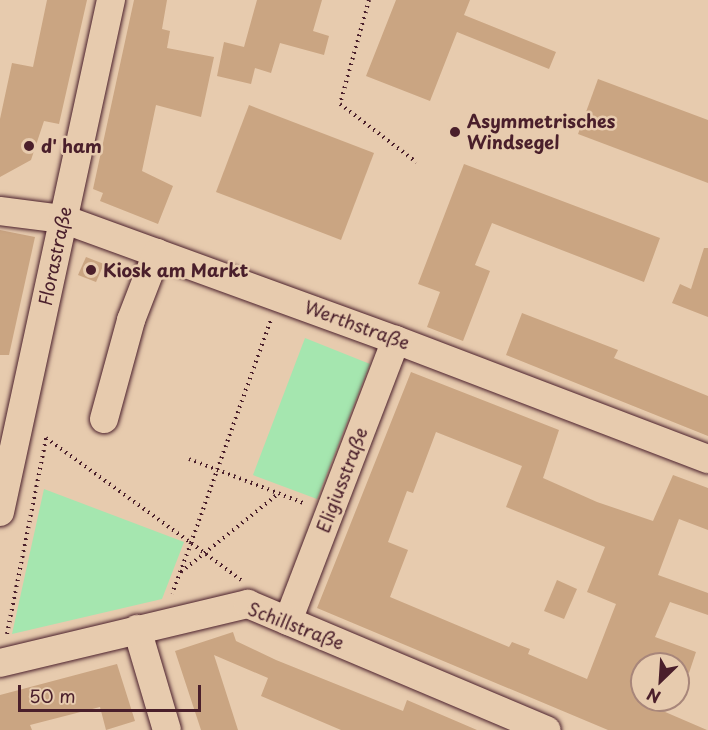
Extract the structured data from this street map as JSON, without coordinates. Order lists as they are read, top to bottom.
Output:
{
  "streets": {
    "street": [
      "Florastraße",
      "Werthstraße",
      "Eligiusstraße",
      "Schillstraße"
    ]
  },
  "crossings": [
    ["Florastraße", "Werthstraße"],
    ["Werthstraße", "Eligiusstraße"],
    ["Eligiusstraße", "Schillstraße"]
  ],
  "places": ["Asymmetrisches Windsegel", "d' ham", "Kiosk am Markt"],
  "scale_bar": "50 m",
  "north": "bottom left"
}
